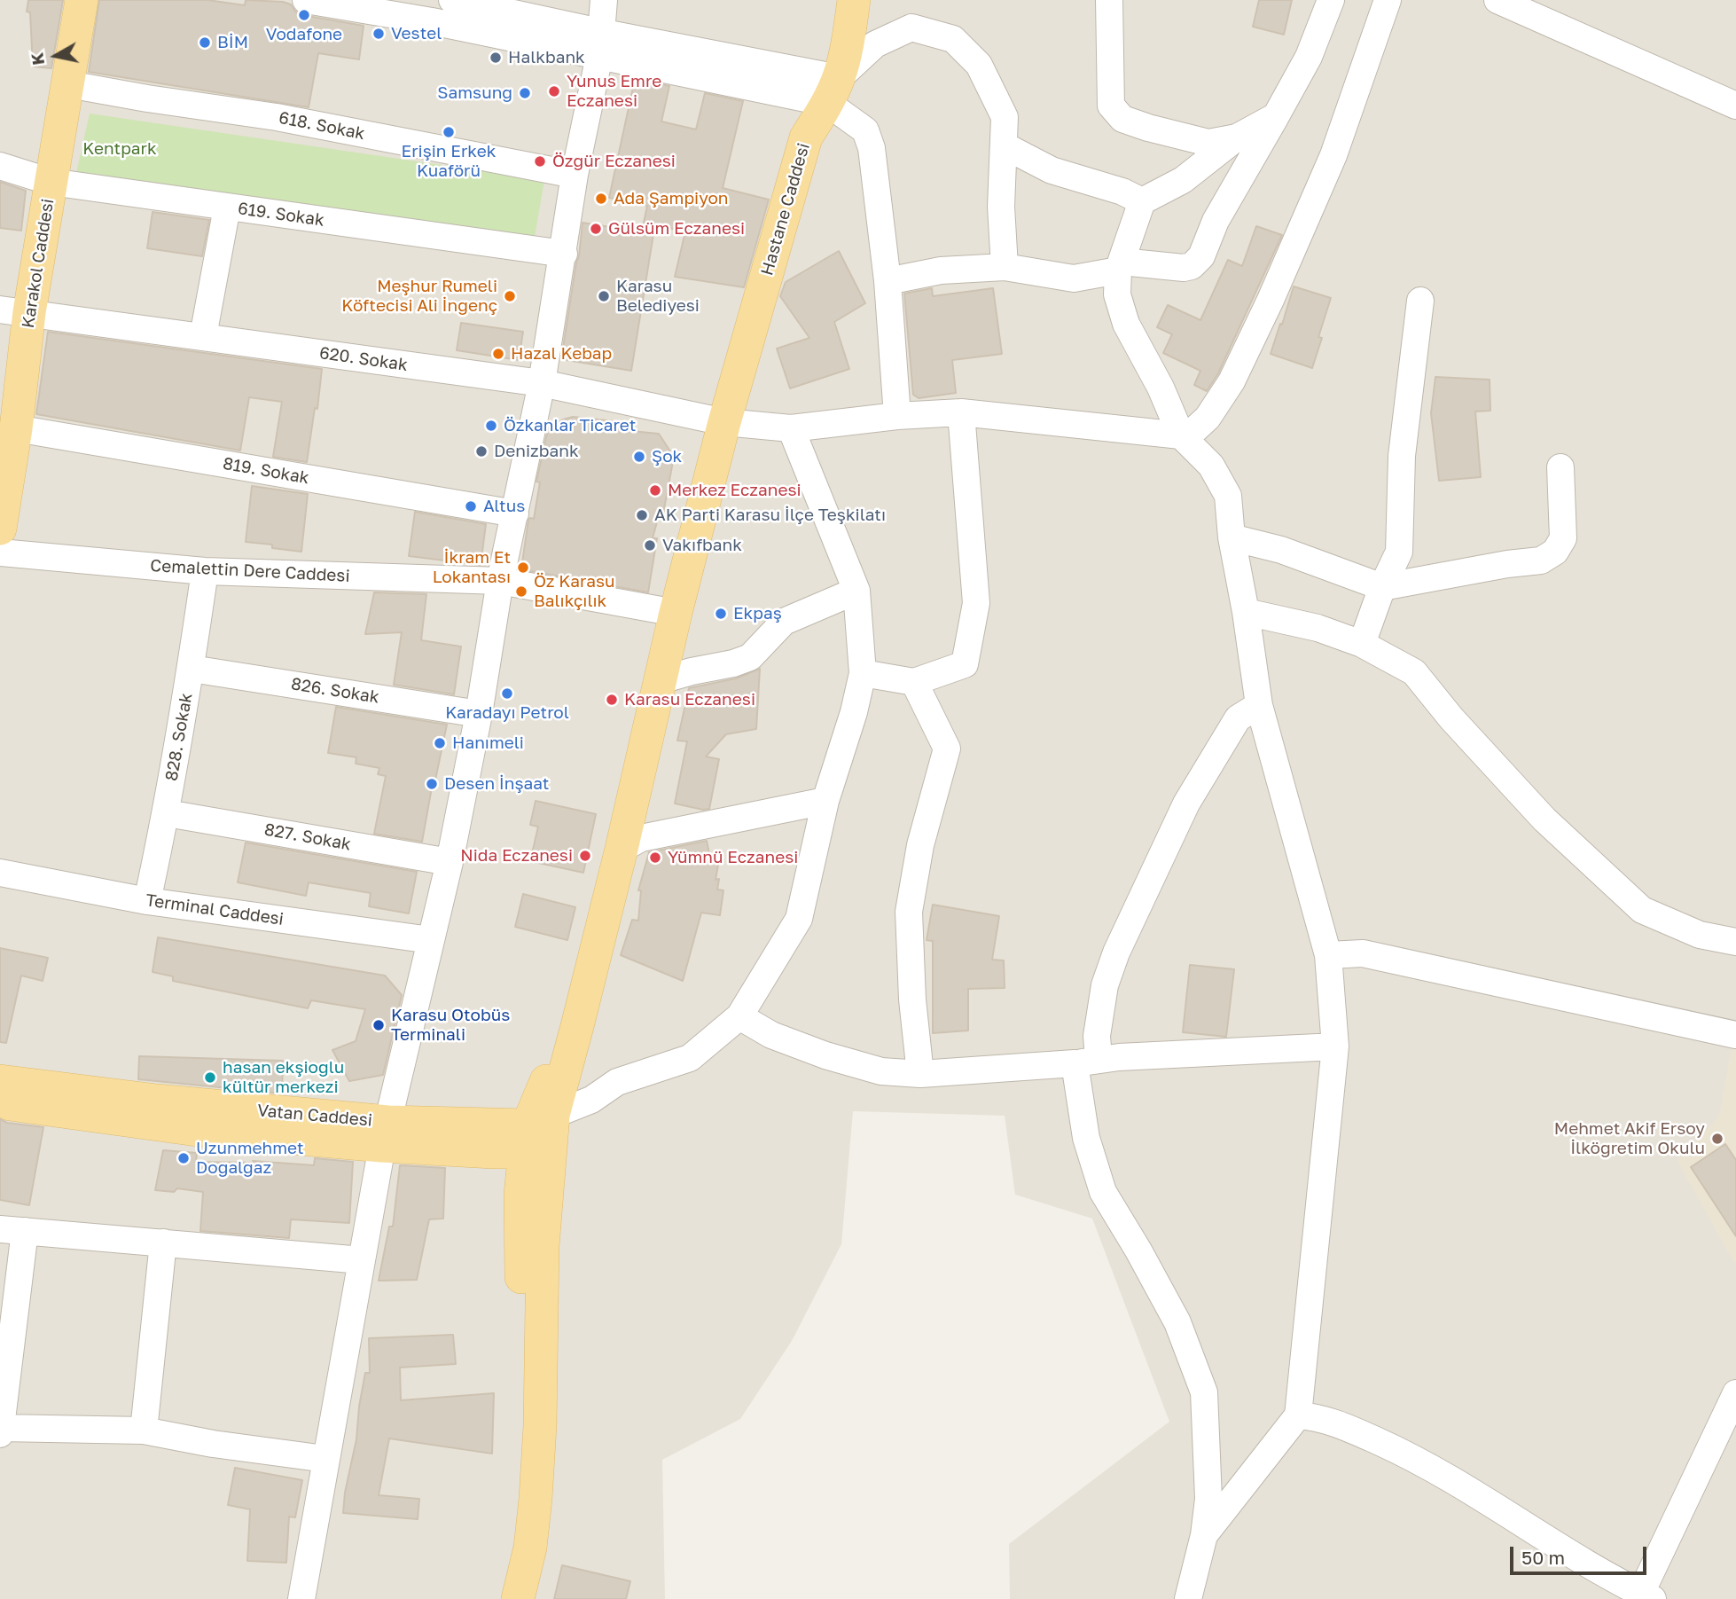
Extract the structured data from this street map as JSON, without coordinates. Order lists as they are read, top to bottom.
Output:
{
  "streets": {
    "main road": ["Hastane Caddesi", "Karakol Caddesi", "Vatan Caddesi"],
    "street": [
      "618. Sokak",
      "619. Sokak",
      "620. Sokak",
      "819. Sokak",
      "Cemalettin Dere Caddesi",
      "826. Sokak",
      "828. Sokak",
      "827. Sokak",
      "Terminal Caddesi"
    ]
  },
  "crossings": [
    ["618. Sokak", "Karakol Caddesi"],
    ["Hastane Caddesi", "620. Sokak"],
    ["Hastane Caddesi", "Cemalettin Dere Caddesi"],
    ["619. Sokak", "Karakol Caddesi"],
    ["Karakol Caddesi", "620. Sokak"],
    ["Karakol Caddesi", "819. Sokak"],
    ["Cemalettin Dere Caddesi", "828. Sokak"],
    ["826. Sokak", "828. Sokak"],
    ["828. Sokak", "827. Sokak"],
    ["828. Sokak", "Terminal Caddesi"]
  ],
  "parks": ["Kentpark"],
  "places": [
    "Vodafone",
    "Vestel",
    "BİM",
    "Halkbank",
    "Yunus Emre Eczanesi",
    "Samsung",
    "Erişin Erkek Kuaförü",
    "Özgür Eczanesi",
    "Ada Şampiyon",
    "Gülsüm Eczanesi",
    "Meşhur Rumeli Köftecisi Ali İngenç",
    "Karasu Belediyesi",
    "Hazal Kebap",
    "Özkanlar Ticaret",
    "Denizbank",
    "Şok",
    "Merkez Eczanesi",
    "Altus",
    "AK Parti Karasu İlçe Teşkilatı",
    "Vakıfbank",
    "İkram Et Lokantası",
    "Öz Karasu Balıkçılık",
    "Ekpaş",
    "Karadayı Petrol",
    "Karasu Eczanesi",
    "Hanımeli",
    "Desen İnşaat",
    "Nida Eczanesi",
    "Yümnü Eczanesi",
    "Karasu Otobüs Terminali",
    "hasan ekşioğlu kültür merkezi",
    "Mehmet Akif Ersoy İlköğretim Okulu",
    "Uzunmehmet Doğalgaz"
  ],
  "scale_bar": "50 m",
  "north": "left"
}
